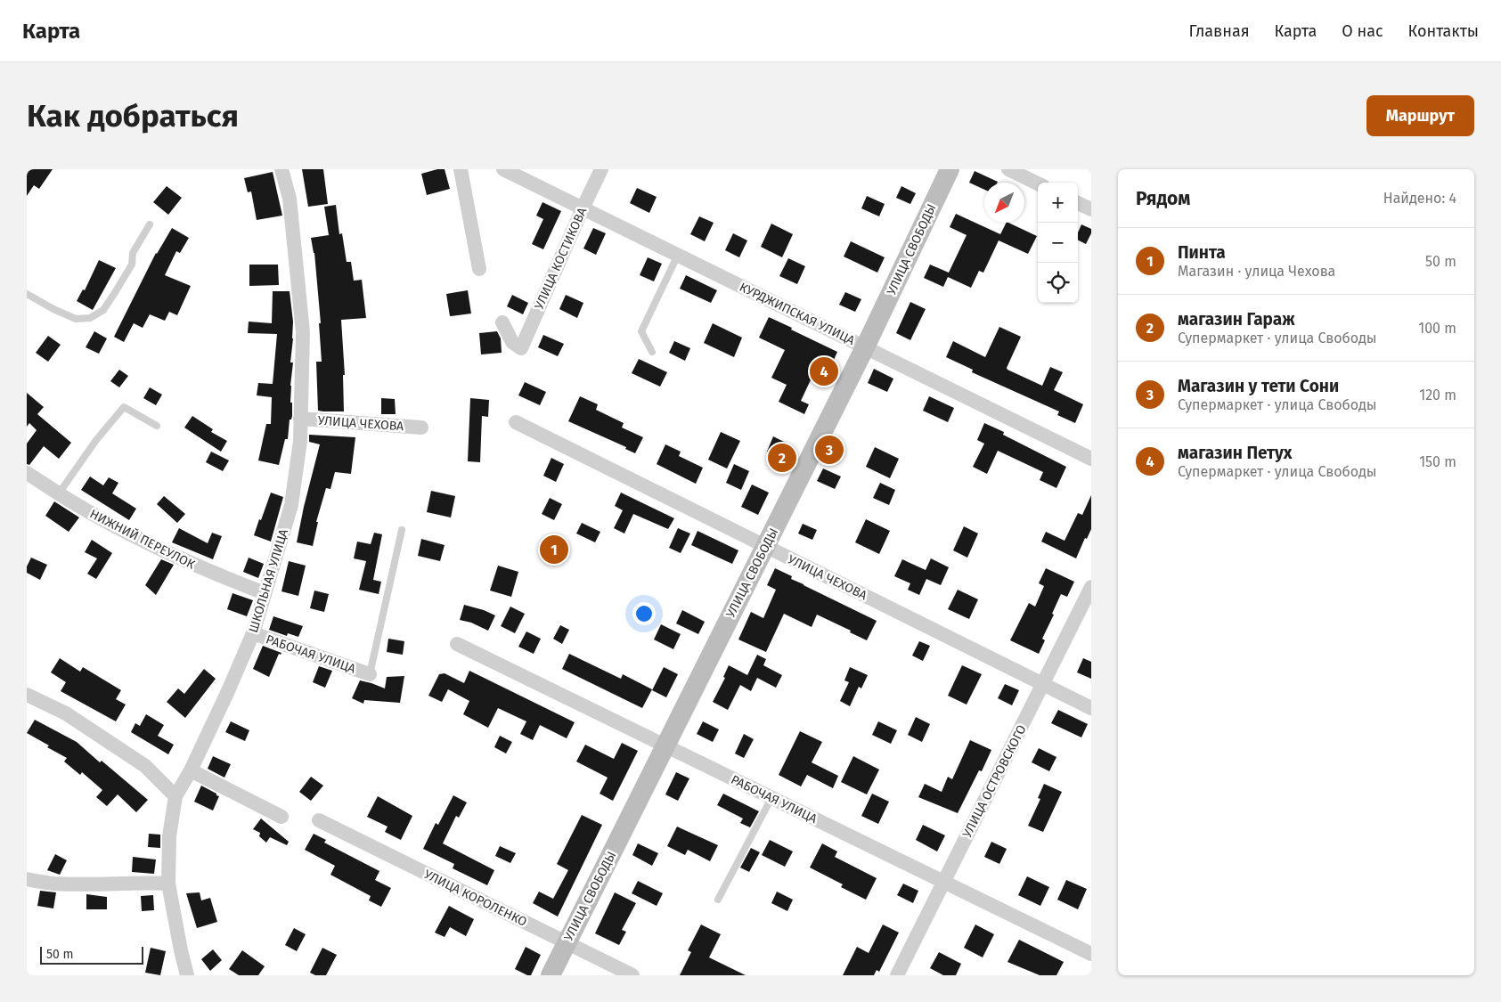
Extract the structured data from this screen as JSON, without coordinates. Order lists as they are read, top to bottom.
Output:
{
  "streets": {
    "street": [
      "УЛИЦА СВОБОДЫ",
      "УЛИЦА КОСТИКОВА",
      "КУРДЖИПСКАЯ УЛИЦА",
      "УЛИЦА ЧЕХОВА",
      "НИЖНИЙ ПЕРЕУЛОК",
      "ШКОЛЬНАЯ УЛИЦА",
      "РАБОЧАЯ УЛИЦА",
      "УЛИЦА ОСТРОВСКОГО",
      "УЛИЦА КОРОЛЕНКО"
    ]
  },
  "crossings": [
    ["УЛИЦА СВОБОДЫ", "КУРДЖИПСКАЯ УЛИЦА"],
    ["УЛИЦА СВОБОДЫ", "УЛИЦА ЧЕХОВА"],
    ["УЛИЦА СВОБОДЫ", "РАБОЧАЯ УЛИЦА"],
    ["УЛИЦА СВОБОДЫ", "УЛИЦА КОРОЛЕНКО"],
    ["УЛИЦА КОСТИКОВА", "КУРДЖИПСКАЯ УЛИЦА"],
    ["УЛИЦА ЧЕХОВА", "ШКОЛЬНАЯ УЛИЦА"],
    ["УЛИЦА ЧЕХОВА", "УЛИЦА ОСТРОВСКОГО"],
    ["НИЖНИЙ ПЕРЕУЛОК", "ШКОЛЬНАЯ УЛИЦА"],
    ["ШКОЛЬНАЯ УЛИЦА", "РАБОЧАЯ УЛИЦА"],
    ["РАБОЧАЯ УЛИЦА", "УЛИЦА ОСТРОВСКОГО"]
  ],
  "scale_bar": "50 m",
  "north": "bottom left",
  "page": {
    "header": "Карта",
    "nav": [
      "Главная",
      "Карта",
      "О нас",
      "Контакты"
    ],
    "buttons": "Маршрут",
    "title": "Как добраться",
    "heading": ["Рядом", "Найдено: 4"],
    "map_buttons": ["+", "−"],
    "list": [
      {
        "mark": "1",
        "name": "Пинта",
        "note": "Магазин · улица Чехова",
        "value": "50 m"
      },
      {
        "mark": "2",
        "name": "магазин Гараж",
        "note": "Супермаркет · улица Свободы",
        "value": "100 m"
      },
      {
        "mark": "3",
        "name": "Магазин у тети Сони",
        "note": "Супермаркет · улица Свободы",
        "value": "120 m"
      },
      {
        "mark": "4",
        "name": "магазин Петух",
        "note": "Супермаркет · улица Свободы",
        "value": "150 m"
      }
    ],
    "pins": [
      "4",
      "3",
      "2",
      "1"
    ],
    "scale": "50 m"
  }
}
